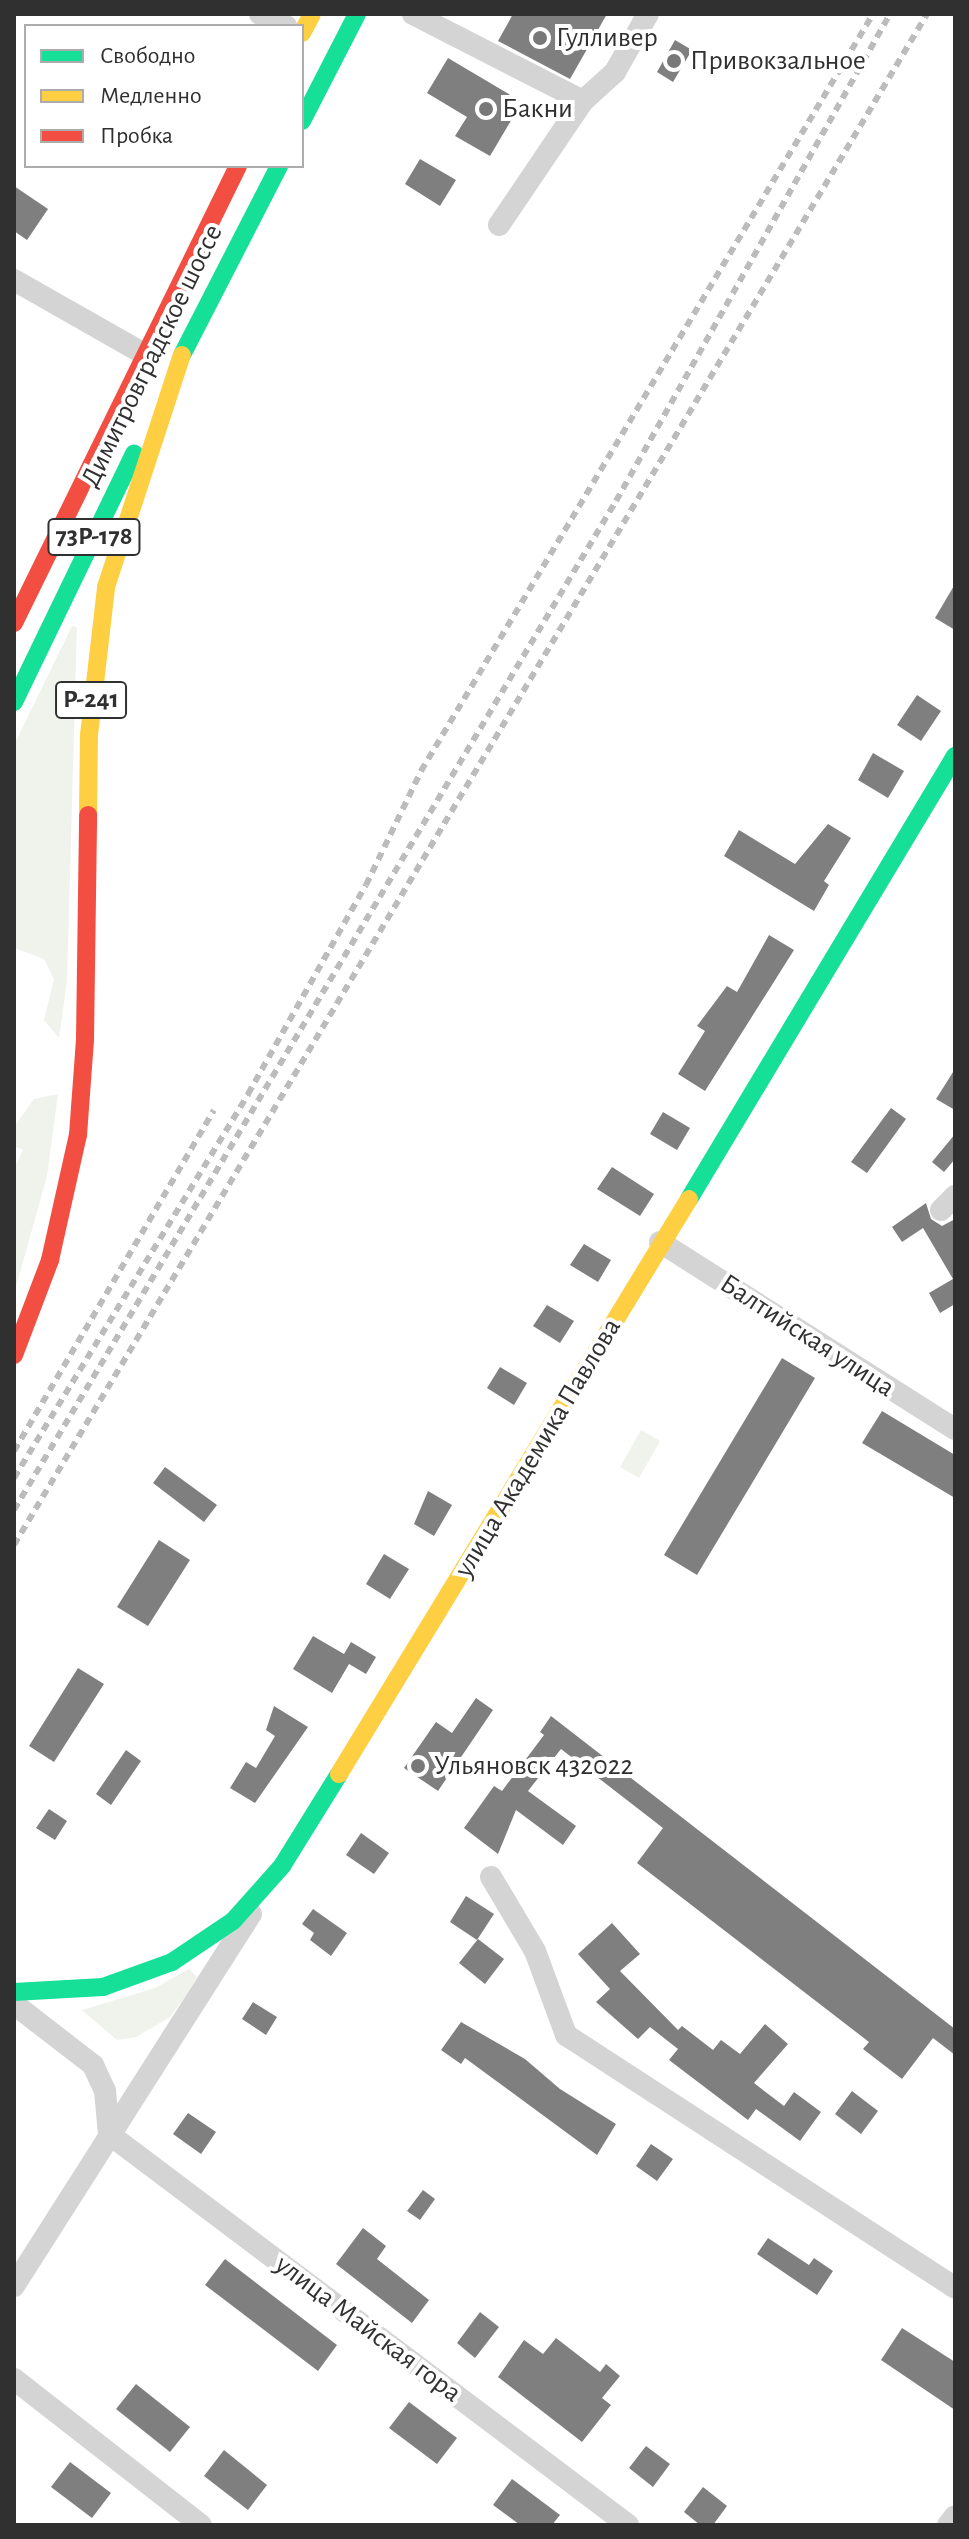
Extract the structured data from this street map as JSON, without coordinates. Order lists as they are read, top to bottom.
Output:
{
  "streets": {
    "main road": [
      "Димитровградское шоссе",
      "73Р-178",
      "Р-241",
      "улица Академика Павлова"
    ],
    "street": ["Балтийская улица", "улица Майская гора"]
  },
  "crossings": [
    ["Димитровградское шоссе", "Р-241"],
    ["Балтийская улица", "улица Академика Павлова"],
    ["улица Академика Павлова", "улица Майская гора"]
  ],
  "places": [
    "Гулливер",
    "Привокзальное",
    "Бакни",
    "Ульяновск 432022"
  ],
  "legend": ["Свободно", "Медленно", "Пробка"]
}
